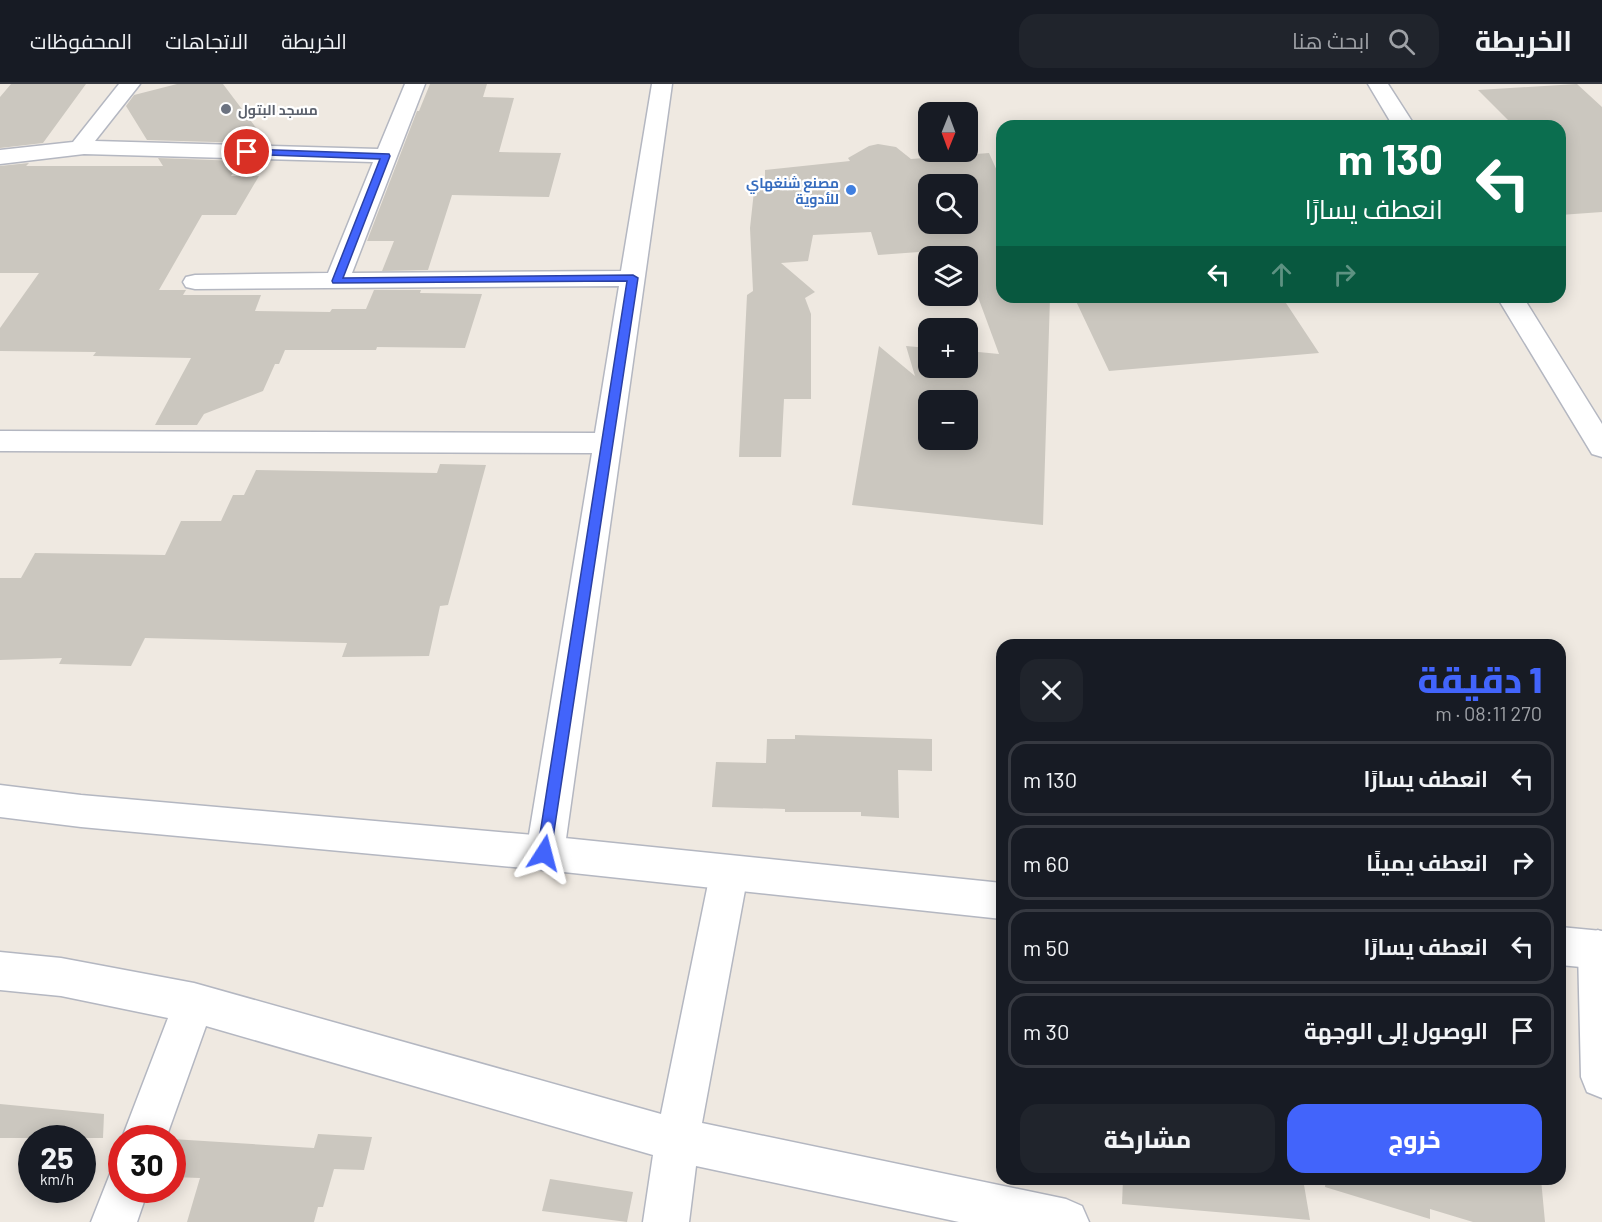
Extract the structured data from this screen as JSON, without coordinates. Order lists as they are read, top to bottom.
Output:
{
  "places": ["مسجد البتول", "مصنع شنغهاي للأدوية"],
  "north": "bottom",
  "page": {
    "header": "الخريطة",
    "search": "ابحث هنا",
    "nav": ["الخريطة", "الاتجاهات", "المحفوظات"],
    "map_buttons": ["+", "−"],
    "turn": ["130 m", "انعطف يسارًا"],
    "heading": ["1 دقيقة", "270 m · 08:11"],
    "list": [
      {
        "name": "انعطف يسارًا",
        "value": "130 m"
      },
      {
        "name": "انعطف يمينًا",
        "value": "60 m"
      },
      {
        "name": "انعطف يسارًا",
        "value": "50 m"
      },
      {
        "name": "الوصول إلى الوجهة",
        "value": "30 m"
      }
    ],
    "buttons": ["خروج", "مشاركة"],
    "speed": "25 km/h",
    "limit": "30"
  }
}
